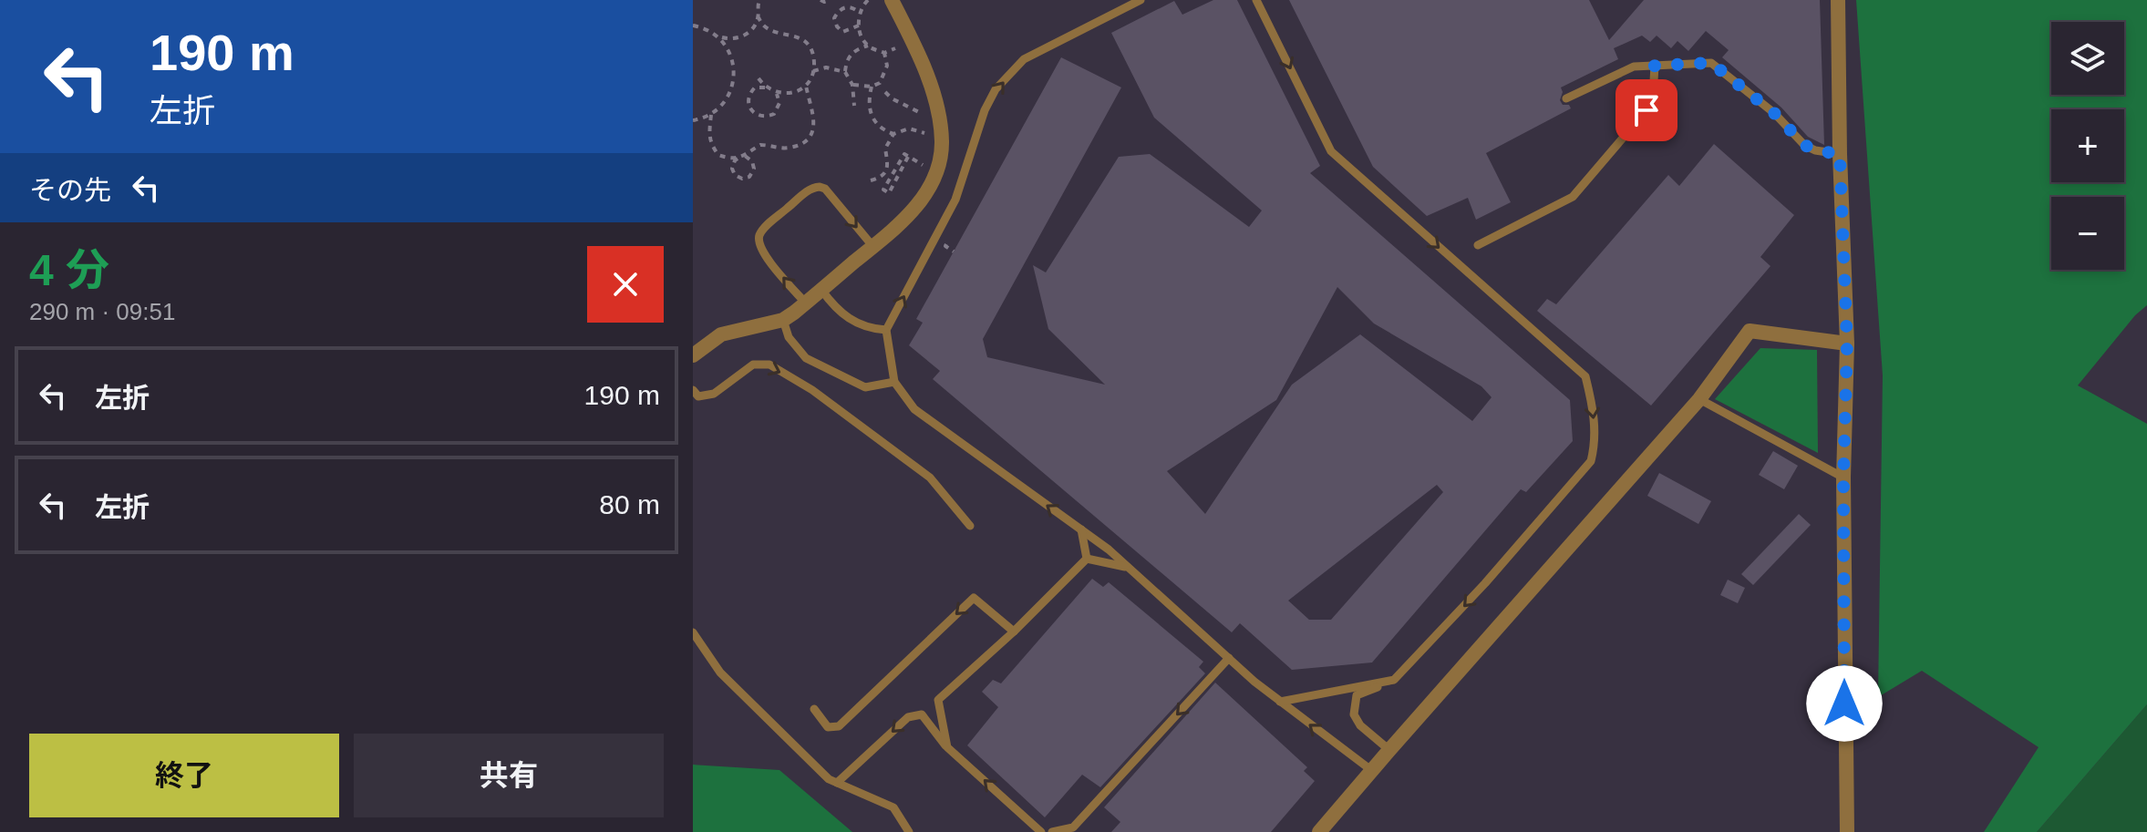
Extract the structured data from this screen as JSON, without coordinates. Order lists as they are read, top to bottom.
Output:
{
  "page": {
    "turn": ["190 m", "左折"],
    "map_buttons": ["+", "−"],
    "then": "その先",
    "heading": ["4 分", "290 m · 09:51"],
    "list": [
      {
        "name": "左折",
        "value": "190 m"
      },
      {
        "name": "左折",
        "value": "80 m"
      }
    ],
    "buttons": ["終了", "共有"]
  }
}
